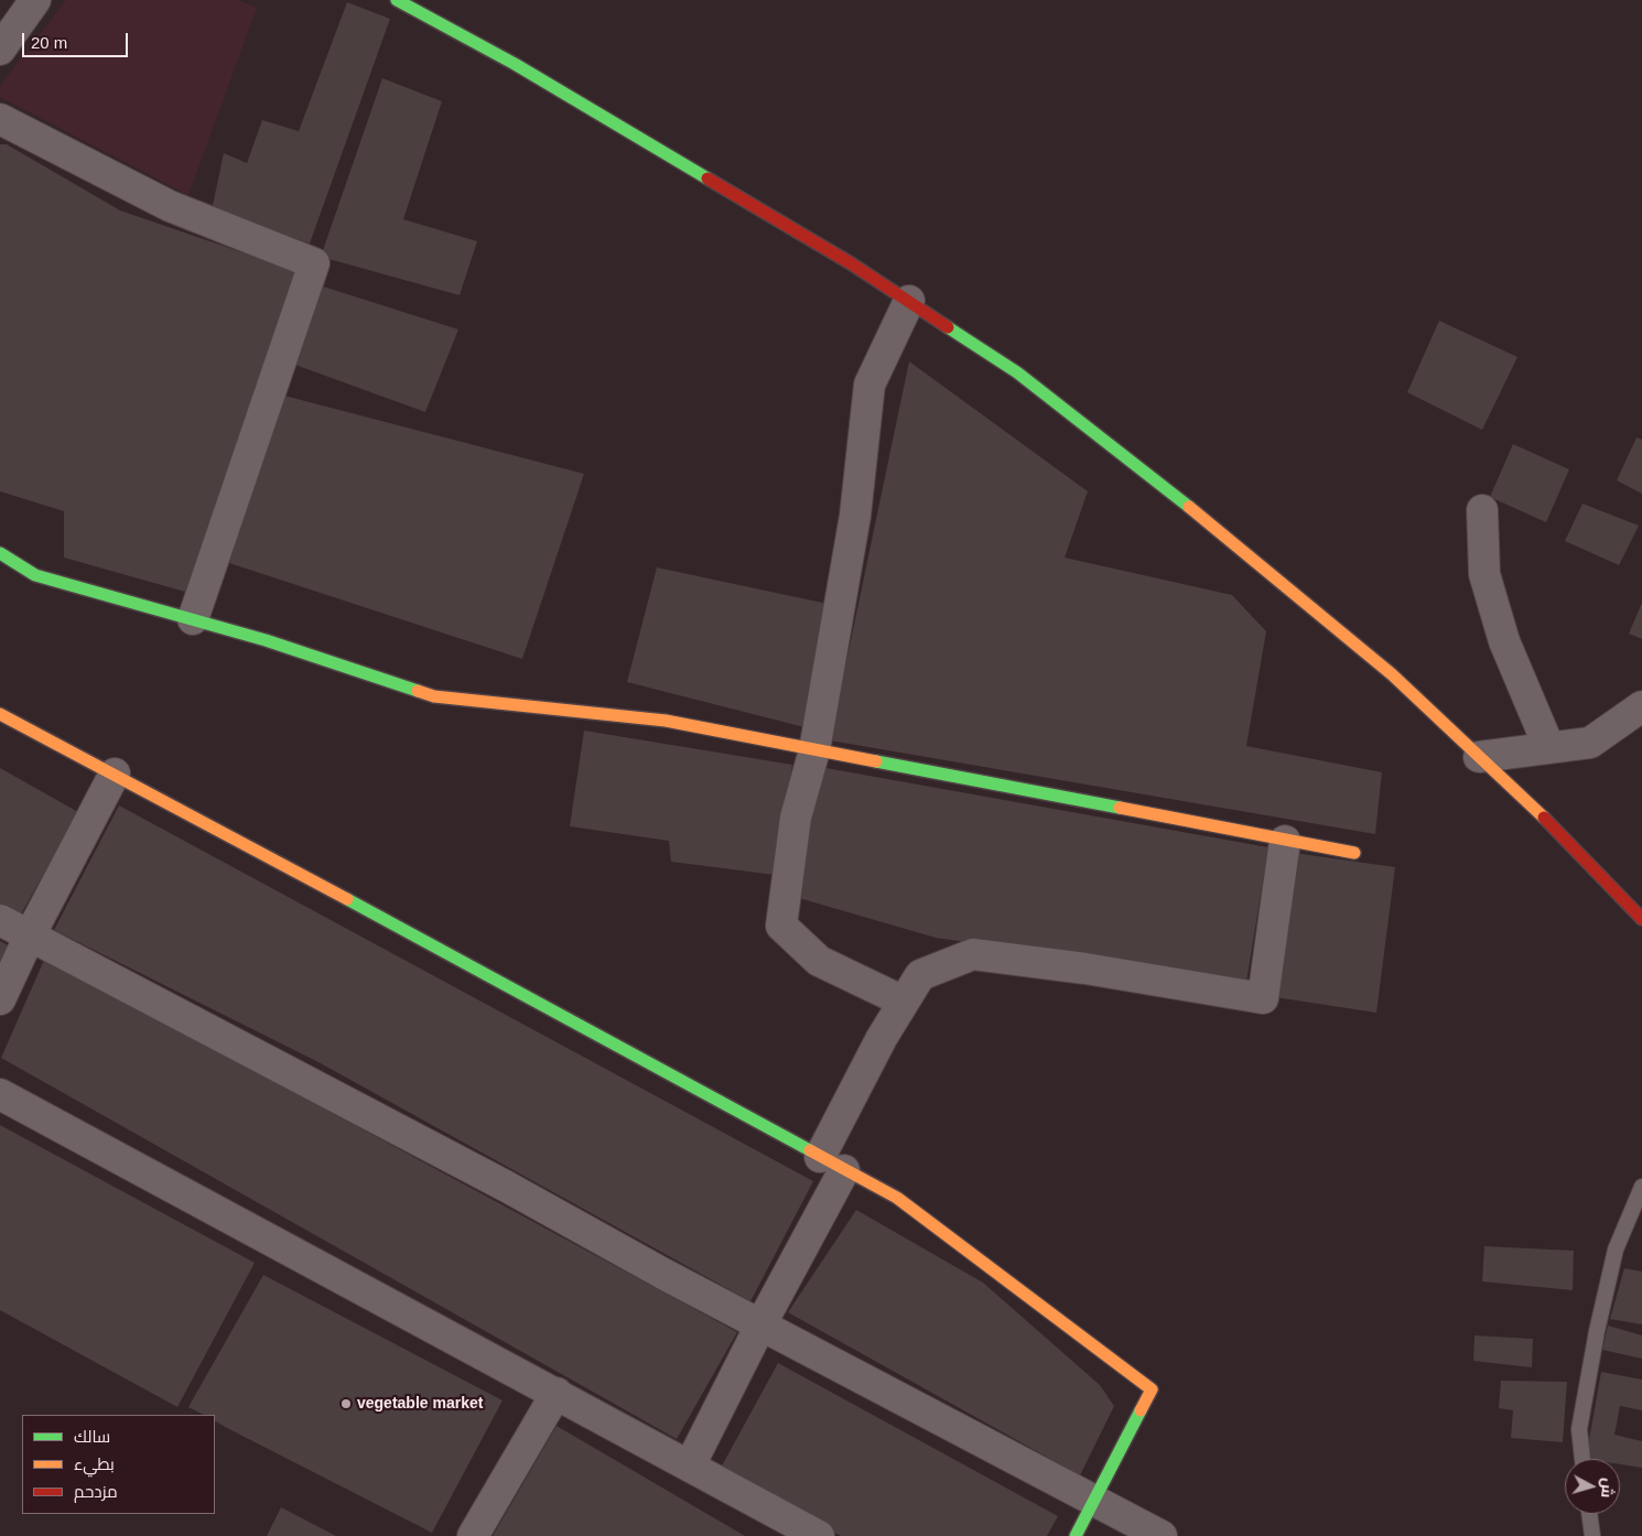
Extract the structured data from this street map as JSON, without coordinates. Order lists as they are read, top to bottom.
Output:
{
  "places": ["vegetable market"],
  "legend": ["سالك", "بطيء", "مزدحم"],
  "scale_bar": "20 m",
  "north": "right"
}
